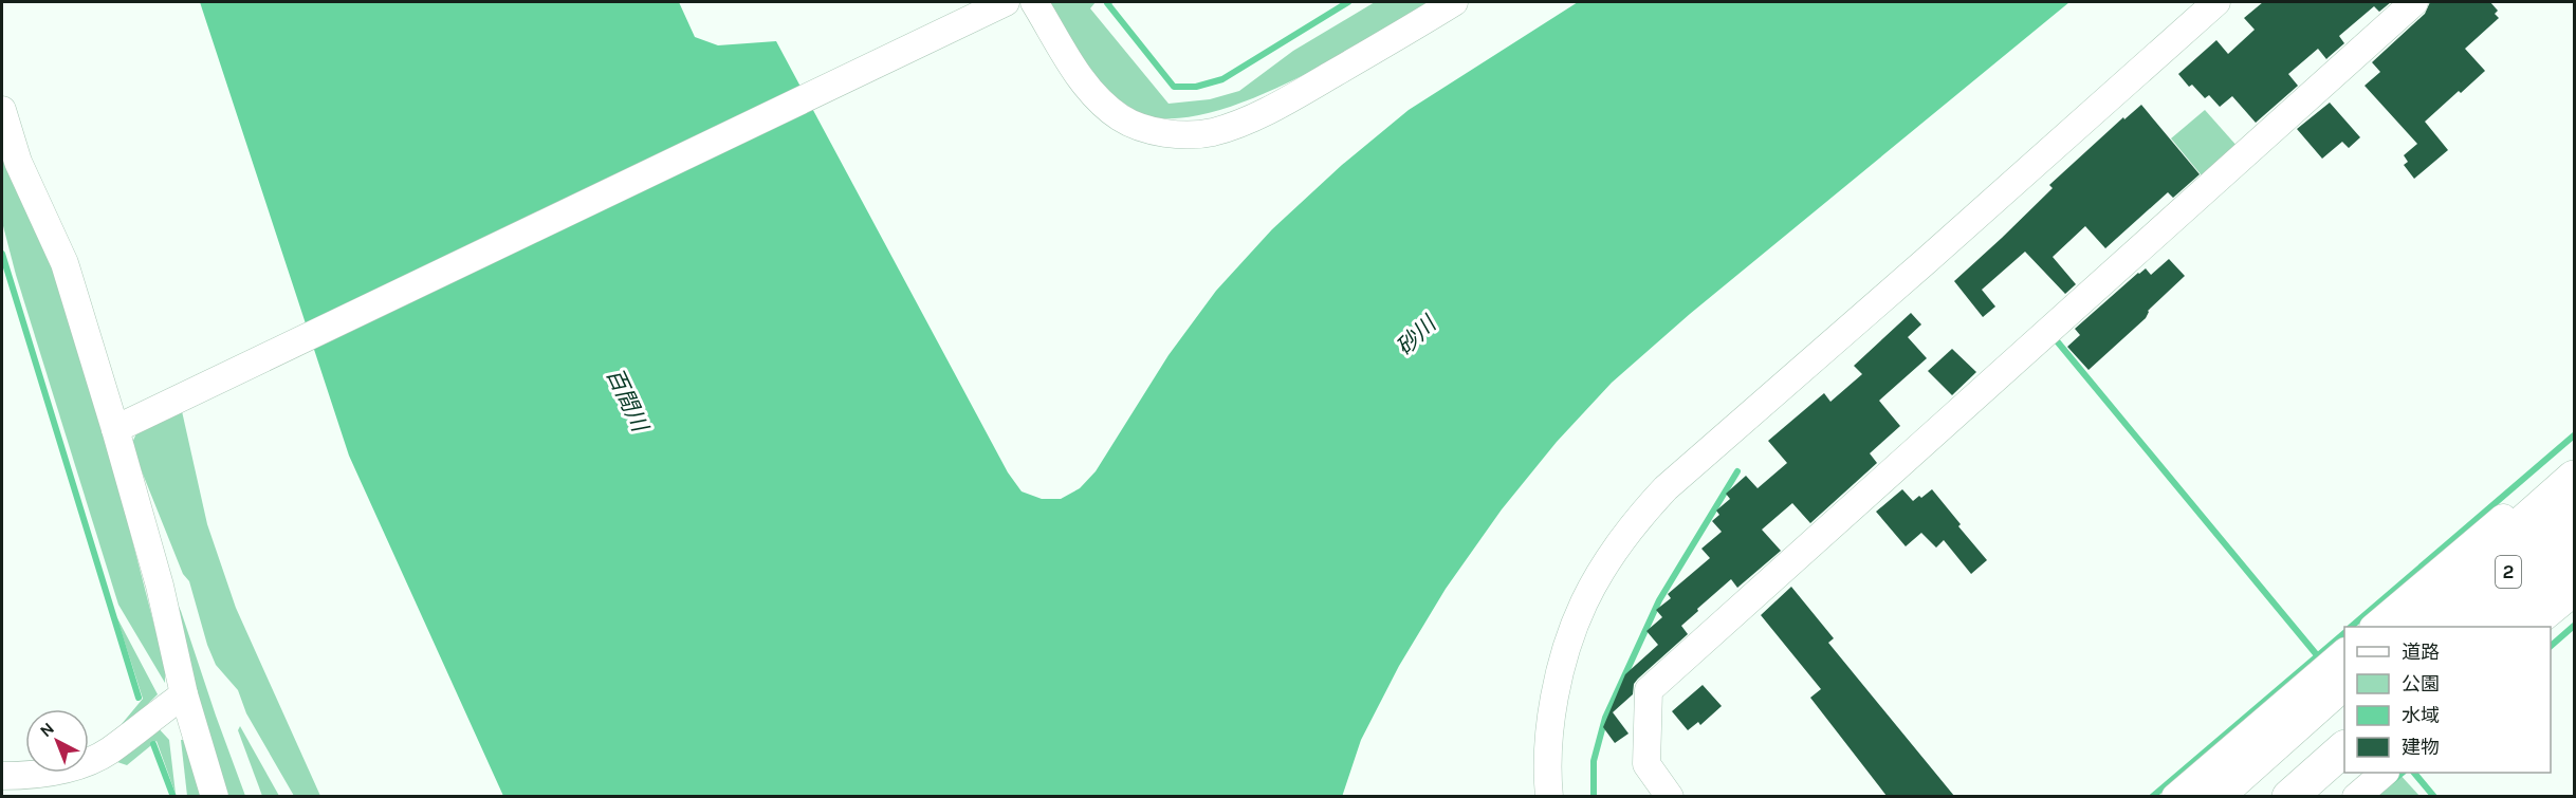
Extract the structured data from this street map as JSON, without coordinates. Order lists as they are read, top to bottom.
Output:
{
  "streets": {
    "highway": ["2"]
  },
  "water": ["砂川", "百間川"],
  "legend": [
    "道路",
    "公園",
    "水域",
    "建物"
  ],
  "north": "top left"
}
